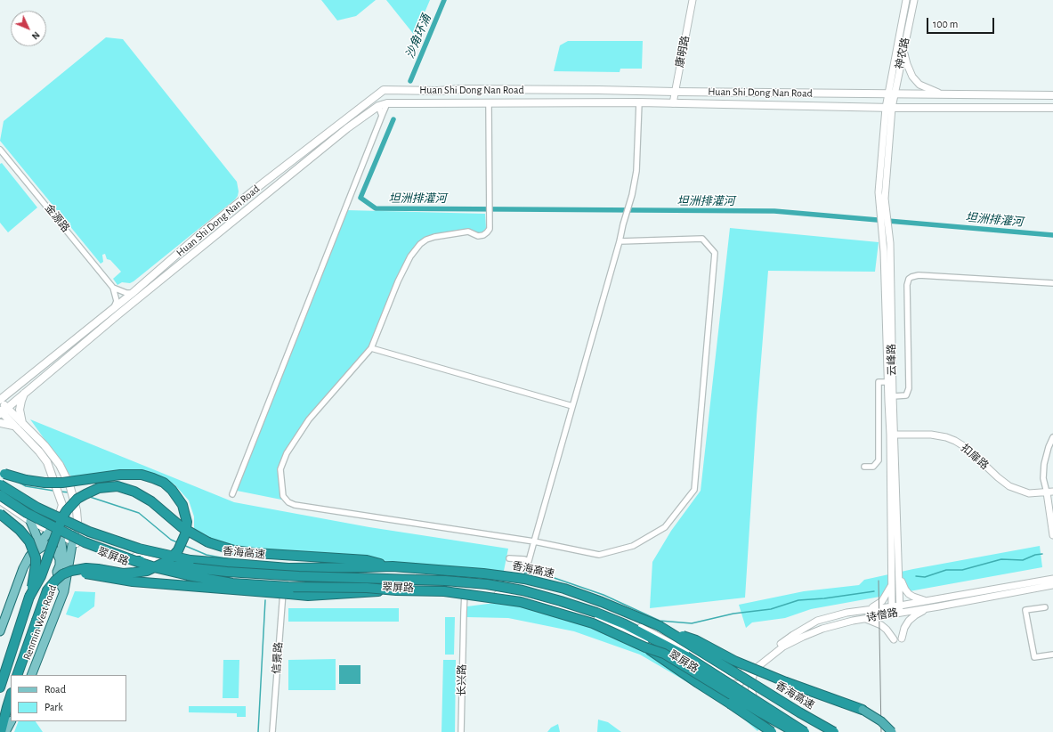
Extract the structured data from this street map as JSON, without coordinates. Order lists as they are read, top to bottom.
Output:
{
  "streets": {
    "highway": ["香海高速"],
    "main road": ["Huan Shi Dong Nan Road", "翠屏路", "Renmin West Road"],
    "street": [
      "康明路",
      "神农路",
      "金源路",
      "云峰路",
      "扣扉路",
      "诗僧路",
      "信景路",
      "长兴路"
    ]
  },
  "crossings": [
    ["康明路", "Huan Shi Dong Nan Road"],
    ["神农路", "Huan Shi Dong Nan Road"],
    ["神农路", "云峰路"],
    ["Huan Shi Dong Nan Road", "云峰路"],
    ["Huan Shi Dong Nan Road", "Renmin West Road"],
    ["云峰路", "扣扉路"],
    ["云峰路", "诗僧路"],
    ["翠屏路", "诗僧路"],
    ["翠屏路", "Renmin West Road"],
    ["翠屏路", "信景路"],
    ["翠屏路", "长兴路"]
  ],
  "water": ["沙角环涌", "坦洲排灌河"],
  "legend": ["Road", "Park"],
  "scale_bar": "100 m",
  "north": "bottom right"
}
